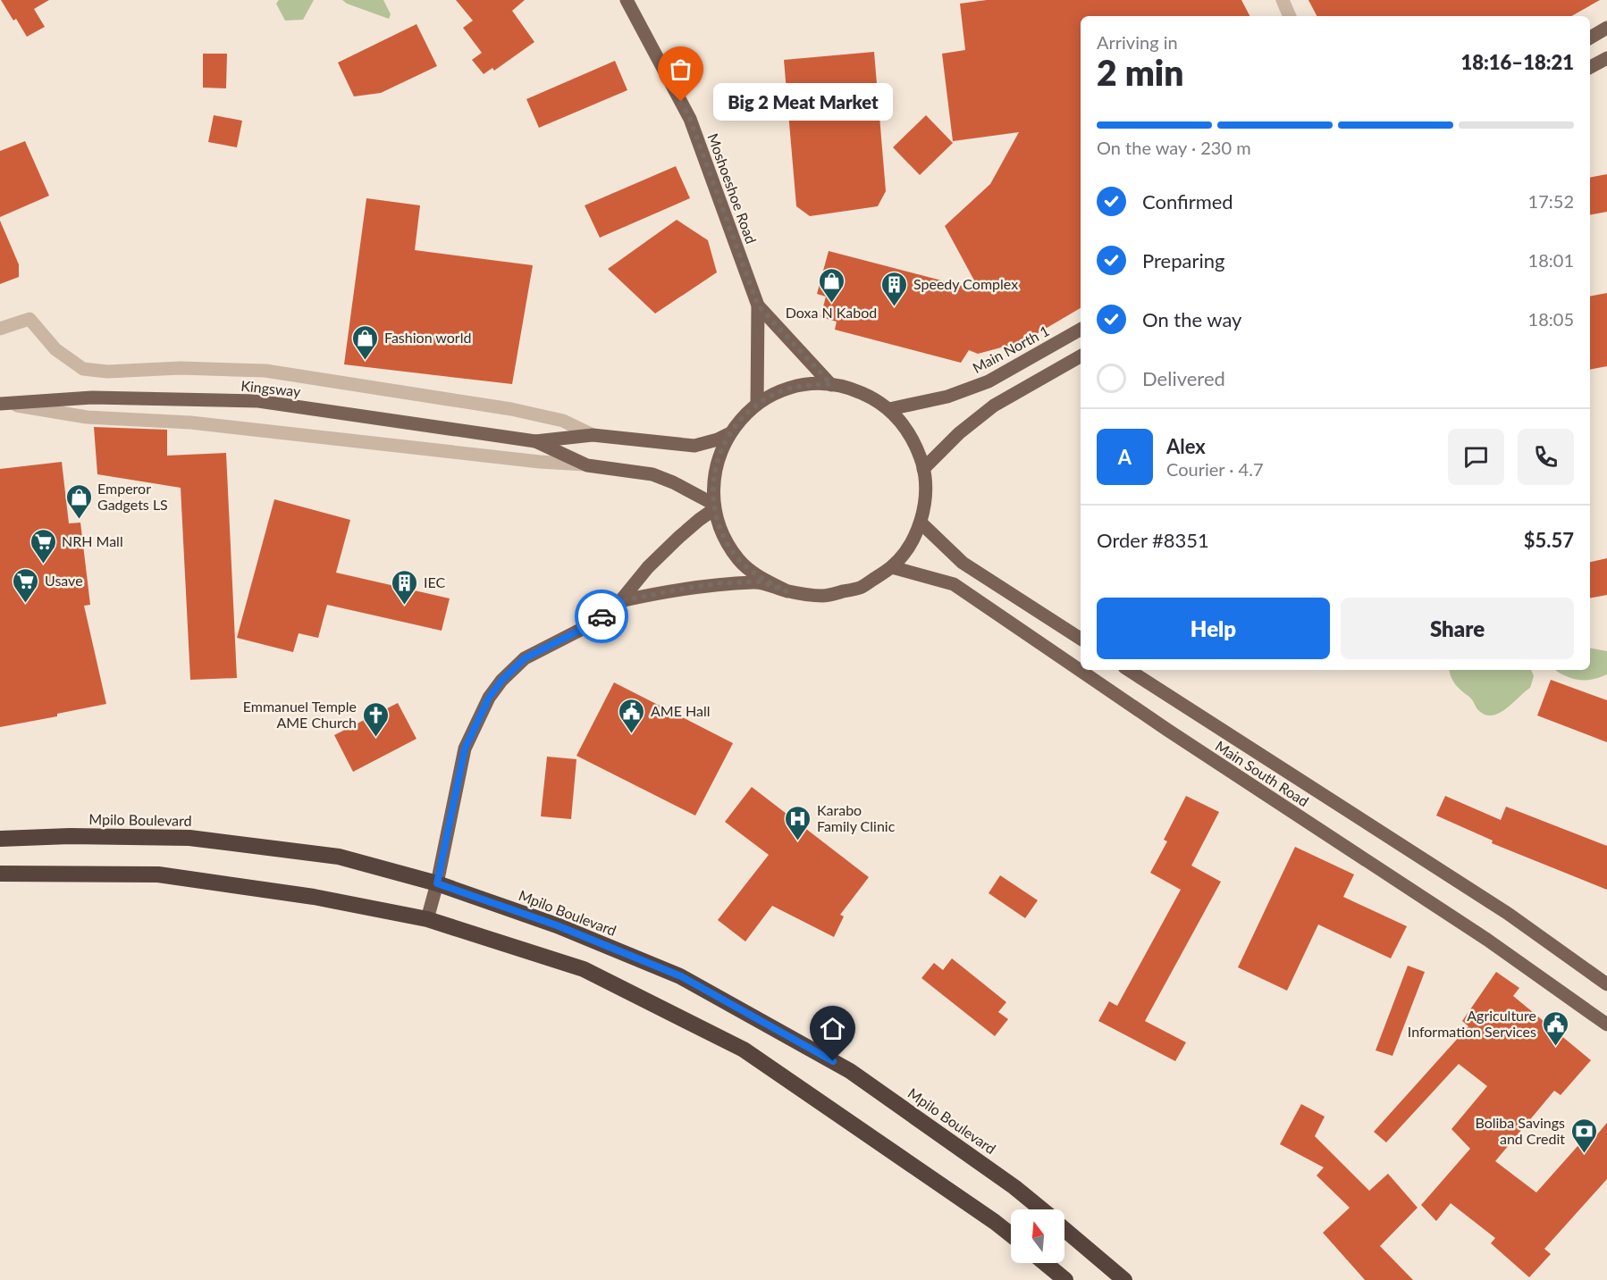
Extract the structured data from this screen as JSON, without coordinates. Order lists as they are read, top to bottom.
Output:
{
  "streets": {
    "highway": ["Mpilo Boulevard"],
    "main road": [
      "Moshoeshoe Road",
      "Main North 1",
      "Kingsway",
      "Main South Road"
    ]
  },
  "places": {
    "other": ["Big 2 Meat Market"],
    "shop": ["Doxa N Kabod", "Fashion world", "Emperor Gadgets LS"],
    "building": ["Speedy Complex", "IEC"],
    "supermarket": ["NRH Mall", "Usave"],
    "public building": ["AME Hall", "Agriculture Information Services"],
    "church": ["Emmanuel Temple AME Church"],
    "hospital": ["Karabo Family Clinic"],
    "bank": ["Boliba Savings and Credit"]
  },
  "north": "top",
  "page": {
    "heading": ["2 min", "Arriving in", "18:16–18:21"],
    "panel": [
      "Alex",
      "Courier · 4.7",
      "Order #8351",
      "$5.57"
    ],
    "bubble": "Big 2 Meat Market",
    "bar": "On the way · 230 m",
    "list": [
      ["Confirmed", "17:52"],
      ["Preparing", "18:01"],
      ["On the way", "18:05"],
      "Delivered"
    ],
    "round": "A",
    "buttons": ["Help", "Share"]
  }
}
